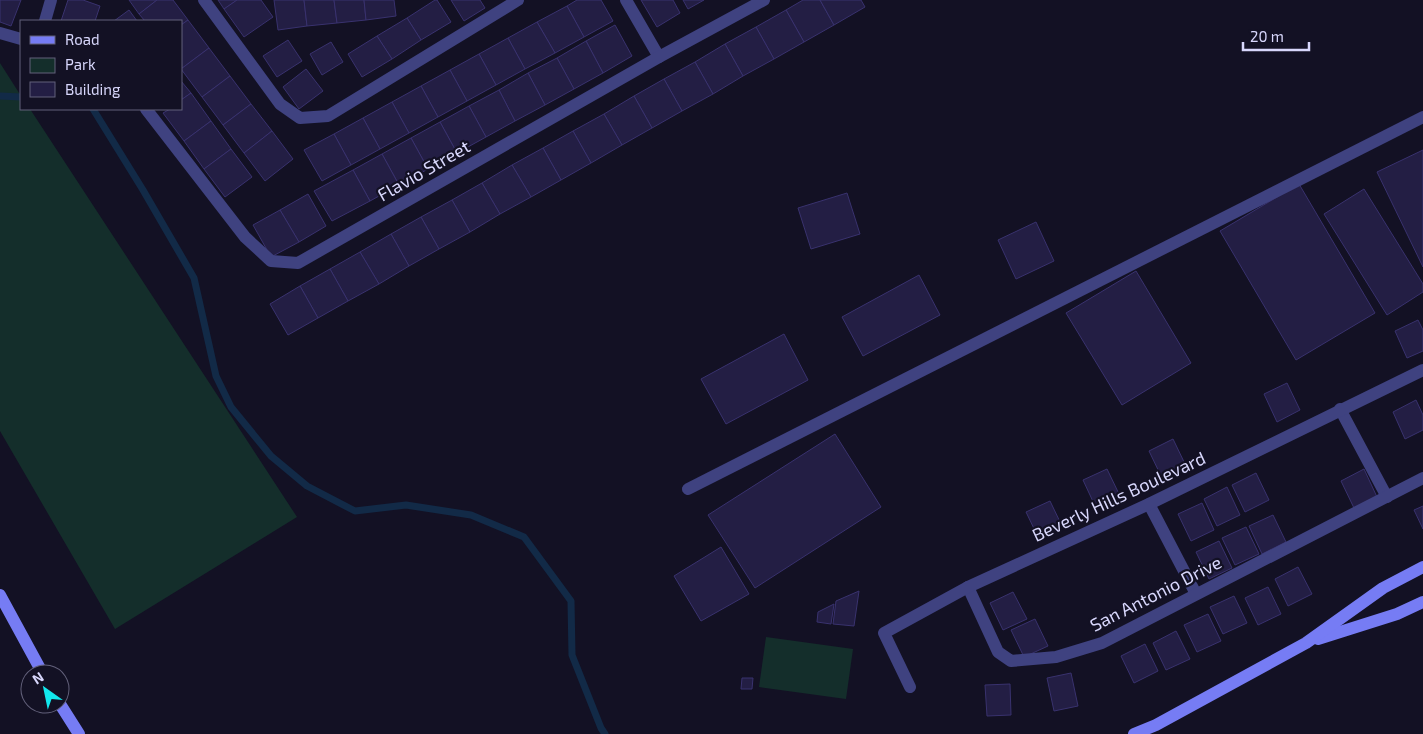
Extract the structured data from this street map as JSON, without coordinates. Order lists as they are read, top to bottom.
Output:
{
  "streets": {
    "street": ["Flavio Street", "Beverly Hills Boulevard", "San Antonio Drive"]
  },
  "crossings": [
    ["Beverly Hills Boulevard", "San Antonio Drive"]
  ],
  "legend": ["Road", "Park", "Building"],
  "scale_bar": "20 m",
  "north": "top left"
}
